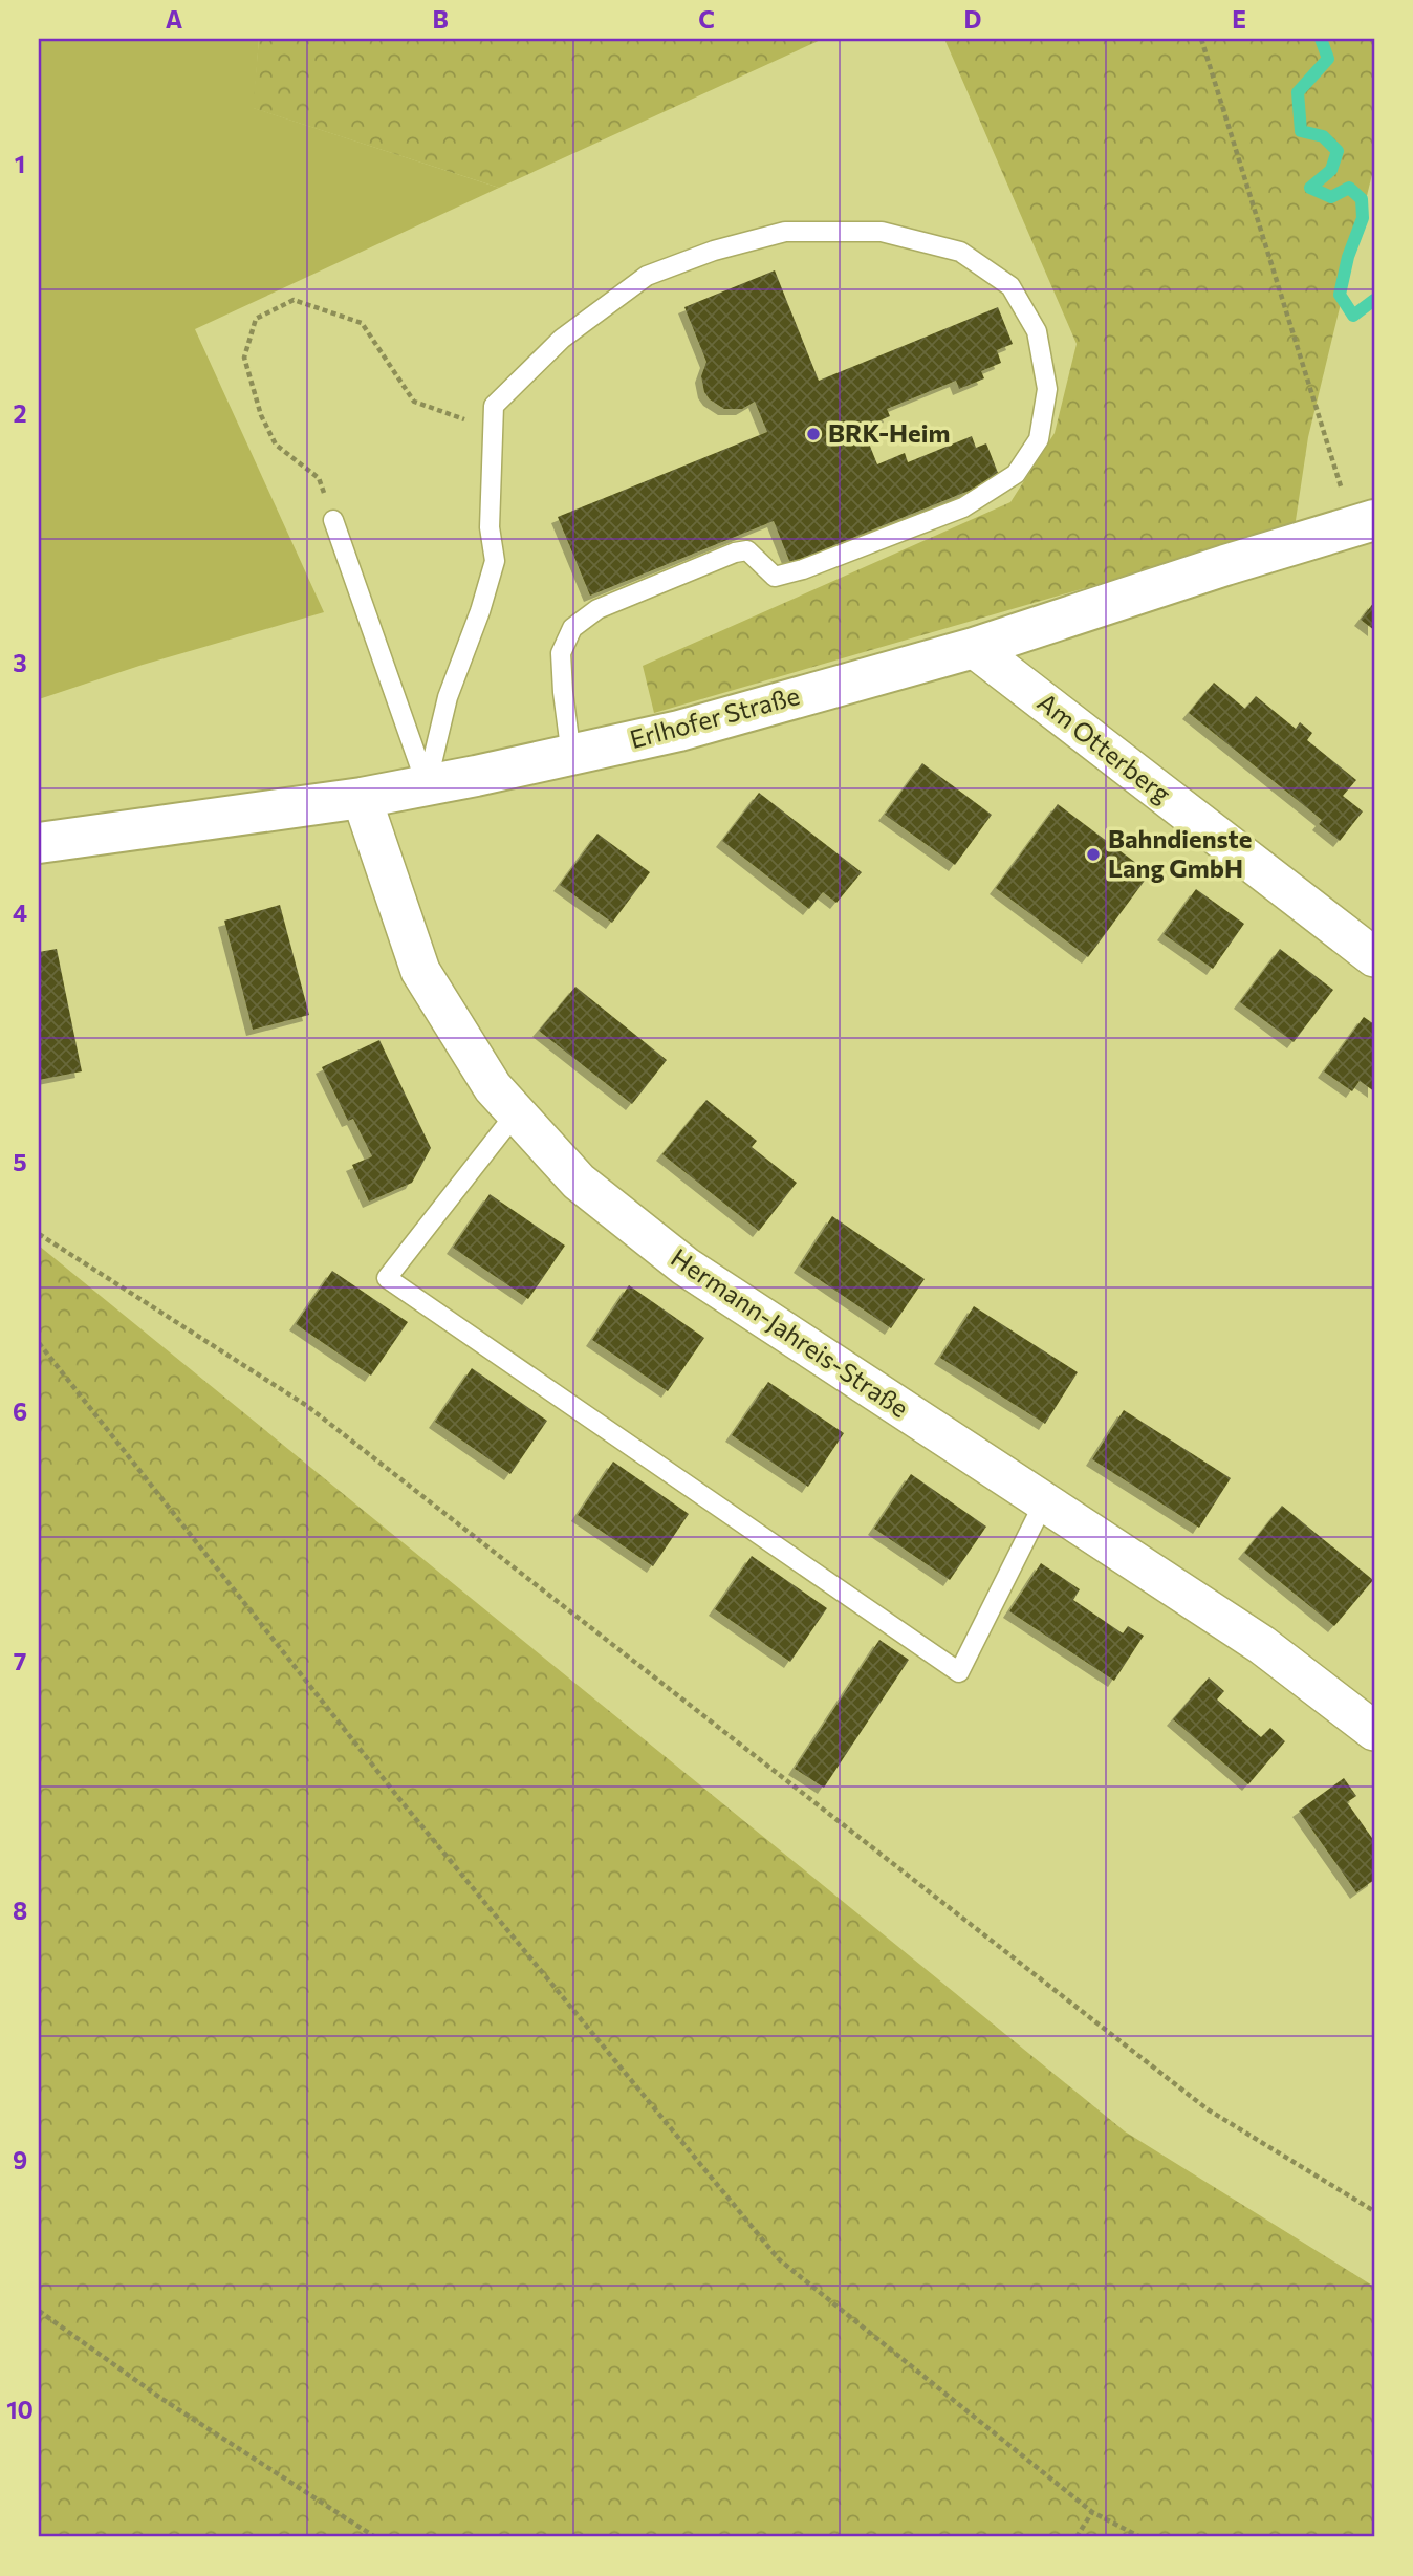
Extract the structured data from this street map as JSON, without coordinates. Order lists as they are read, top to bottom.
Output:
{
  "streets": {
    "street": ["Erlhofer Straße", "Am Otterberg", "Hermann-Jahreis-Straße"]
  },
  "crossings": [
    ["Erlhofer Straße", "Am Otterberg"],
    ["Erlhofer Straße", "Hermann-Jahreis-Straße"]
  ],
  "places": ["BRK-Heim", "Bahndienste Lang GmbH"],
  "grid": {
    "columns": [
      "A",
      "B",
      "C",
      "D",
      "E"
    ],
    "rows": [
      "1",
      "2",
      "3",
      "4",
      "5",
      "6",
      "7",
      "8",
      "9",
      "10"
    ]
  }
}
